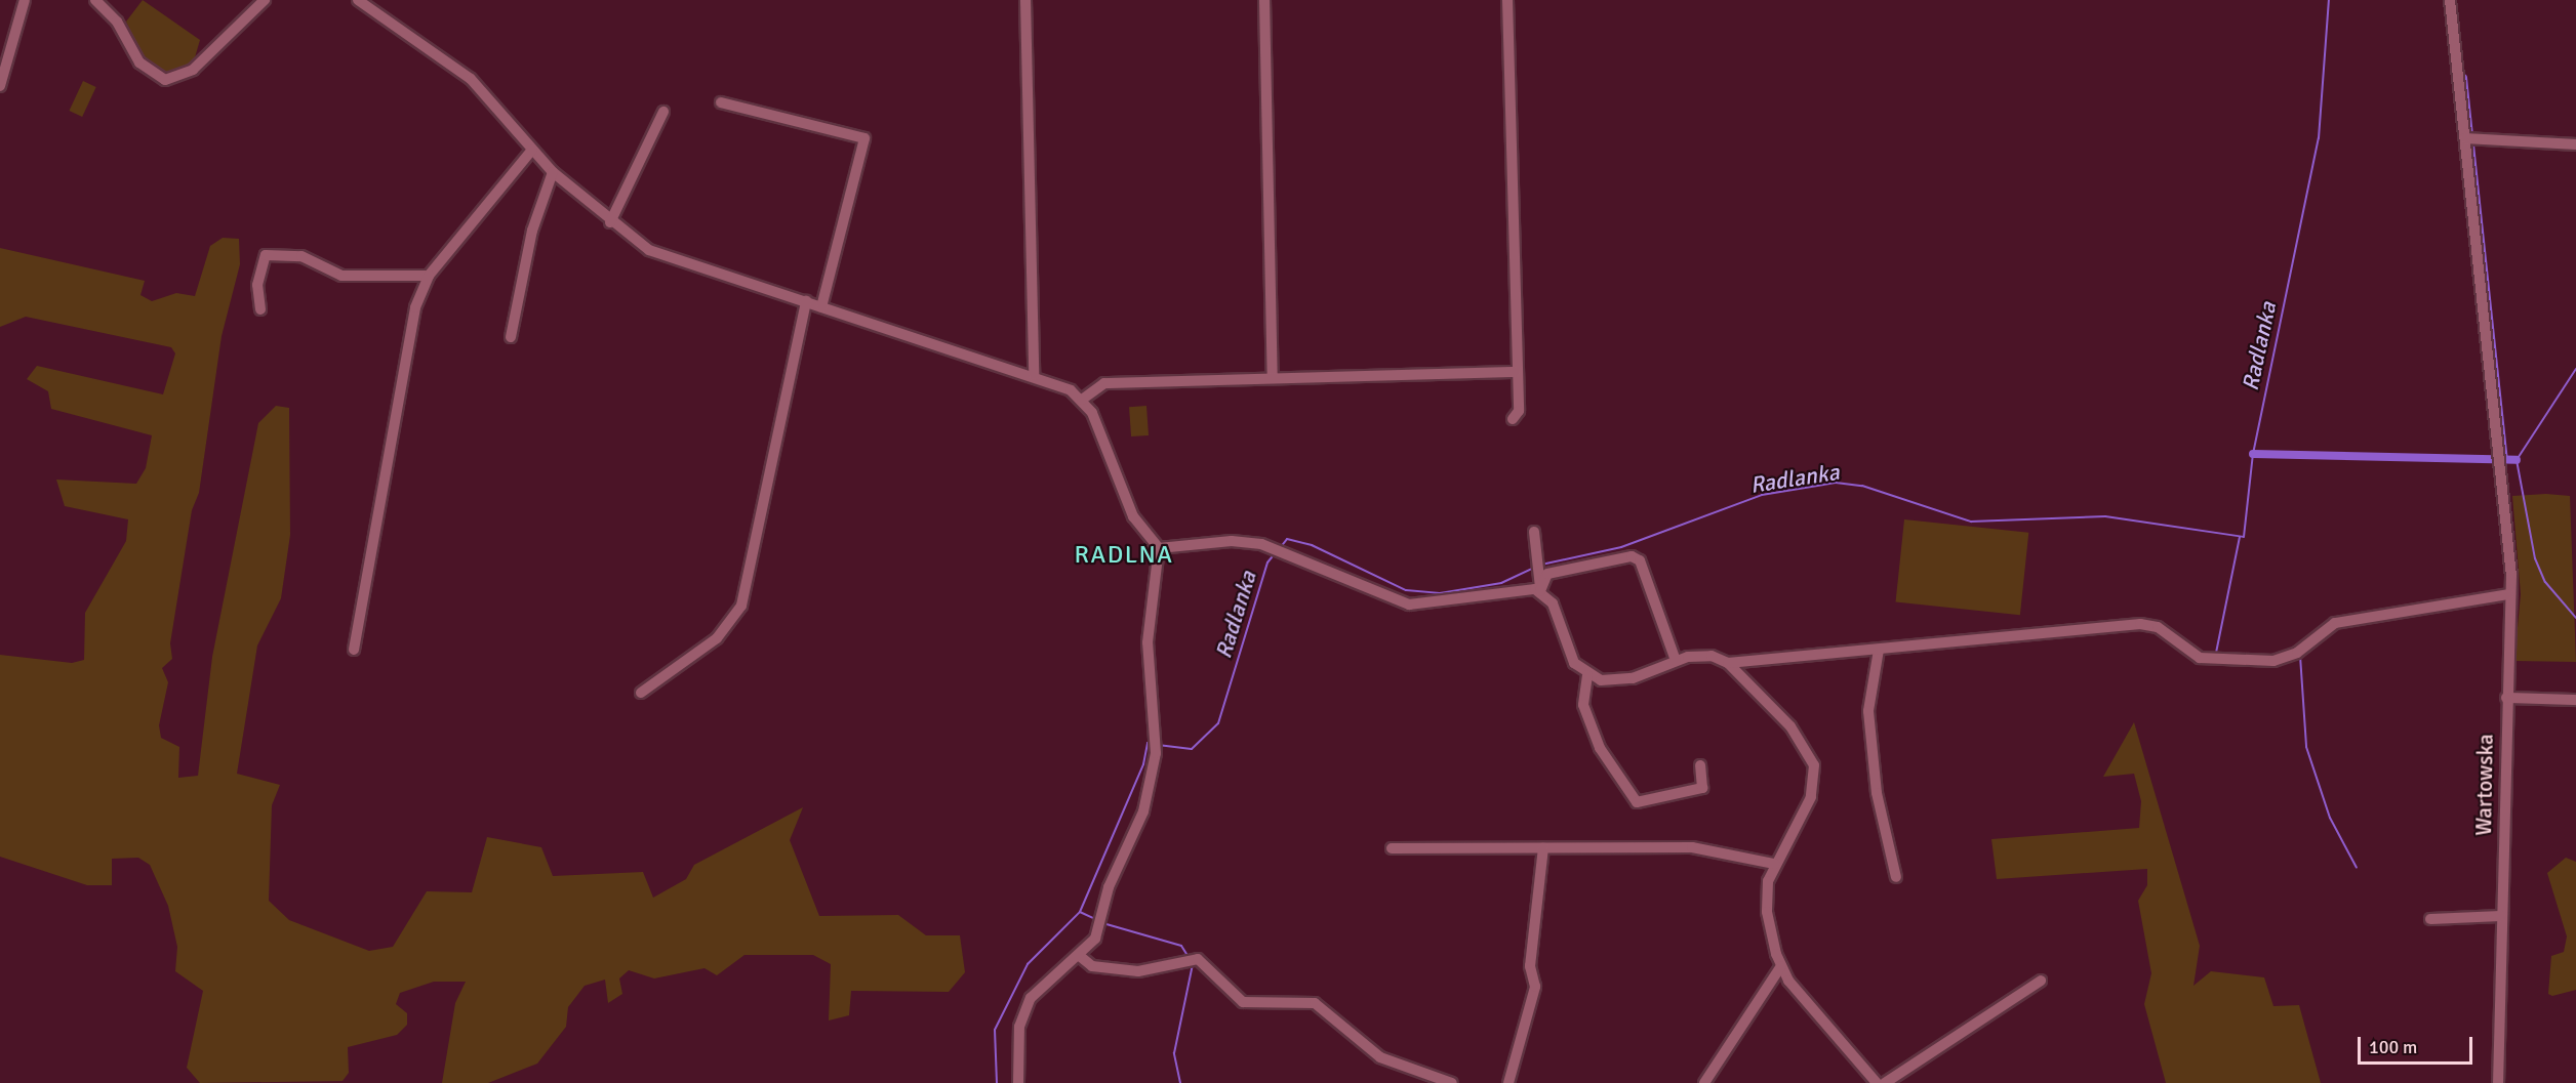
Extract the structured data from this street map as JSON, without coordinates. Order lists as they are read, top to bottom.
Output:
{
  "streets": {
    "street": ["Wartowska"]
  },
  "districts": ["RADLNA"],
  "water": ["Radlanka"],
  "scale_bar": "100 m"
}
